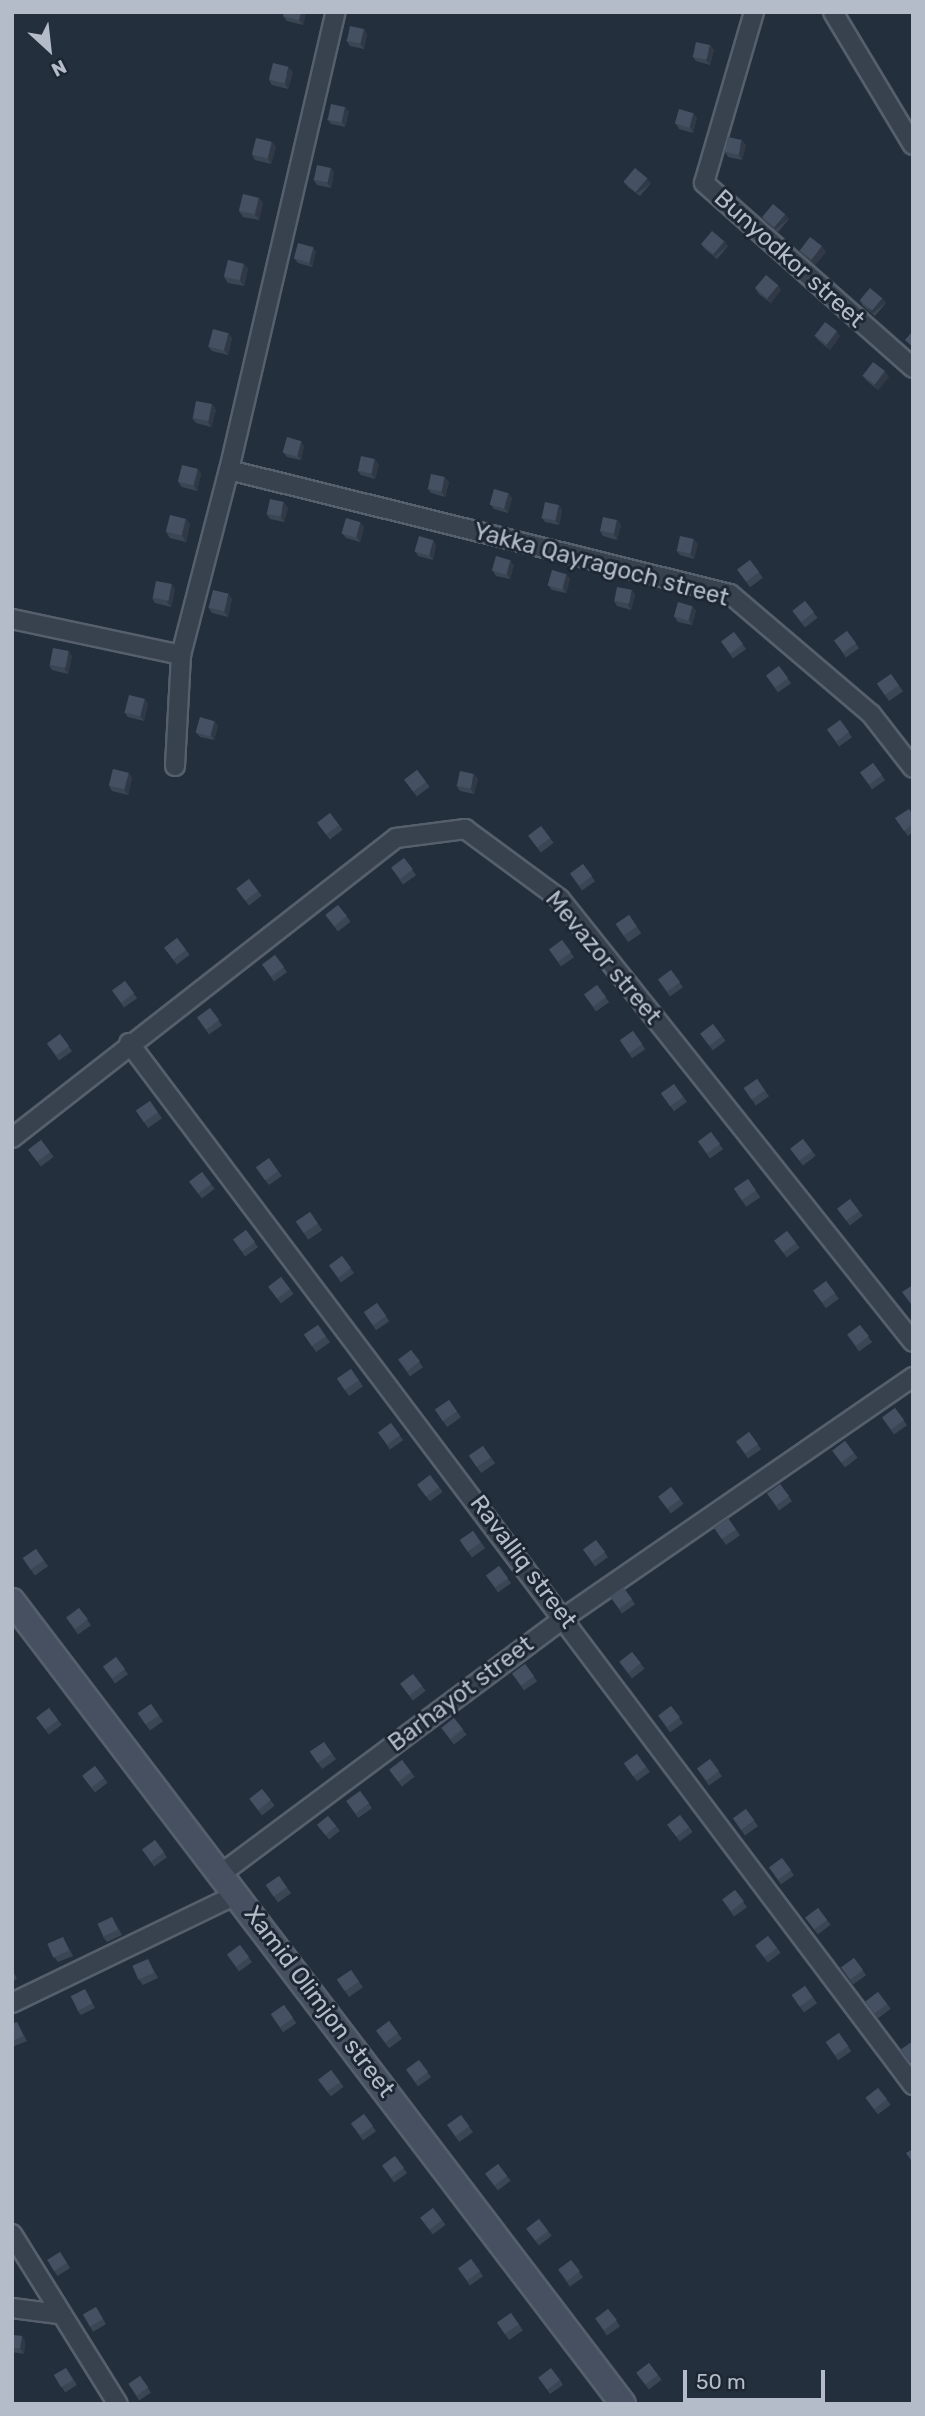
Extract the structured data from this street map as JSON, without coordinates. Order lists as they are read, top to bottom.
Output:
{
  "streets": {
    "main road": ["Xamid Olimjon street"],
    "street": [
      "Bunyodkor street",
      "Yakka Qayragoch street",
      "Mevazor street",
      "Ravalliq street",
      "Barhayot street"
    ]
  },
  "crossings": [
    ["Mevazor street", "Ravalliq street"],
    ["Ravalliq street", "Barhayot street"],
    ["Barhayot street", "Xamid Olimjon street"]
  ],
  "scale_bar": "50 m",
  "north": "bottom right"
}
